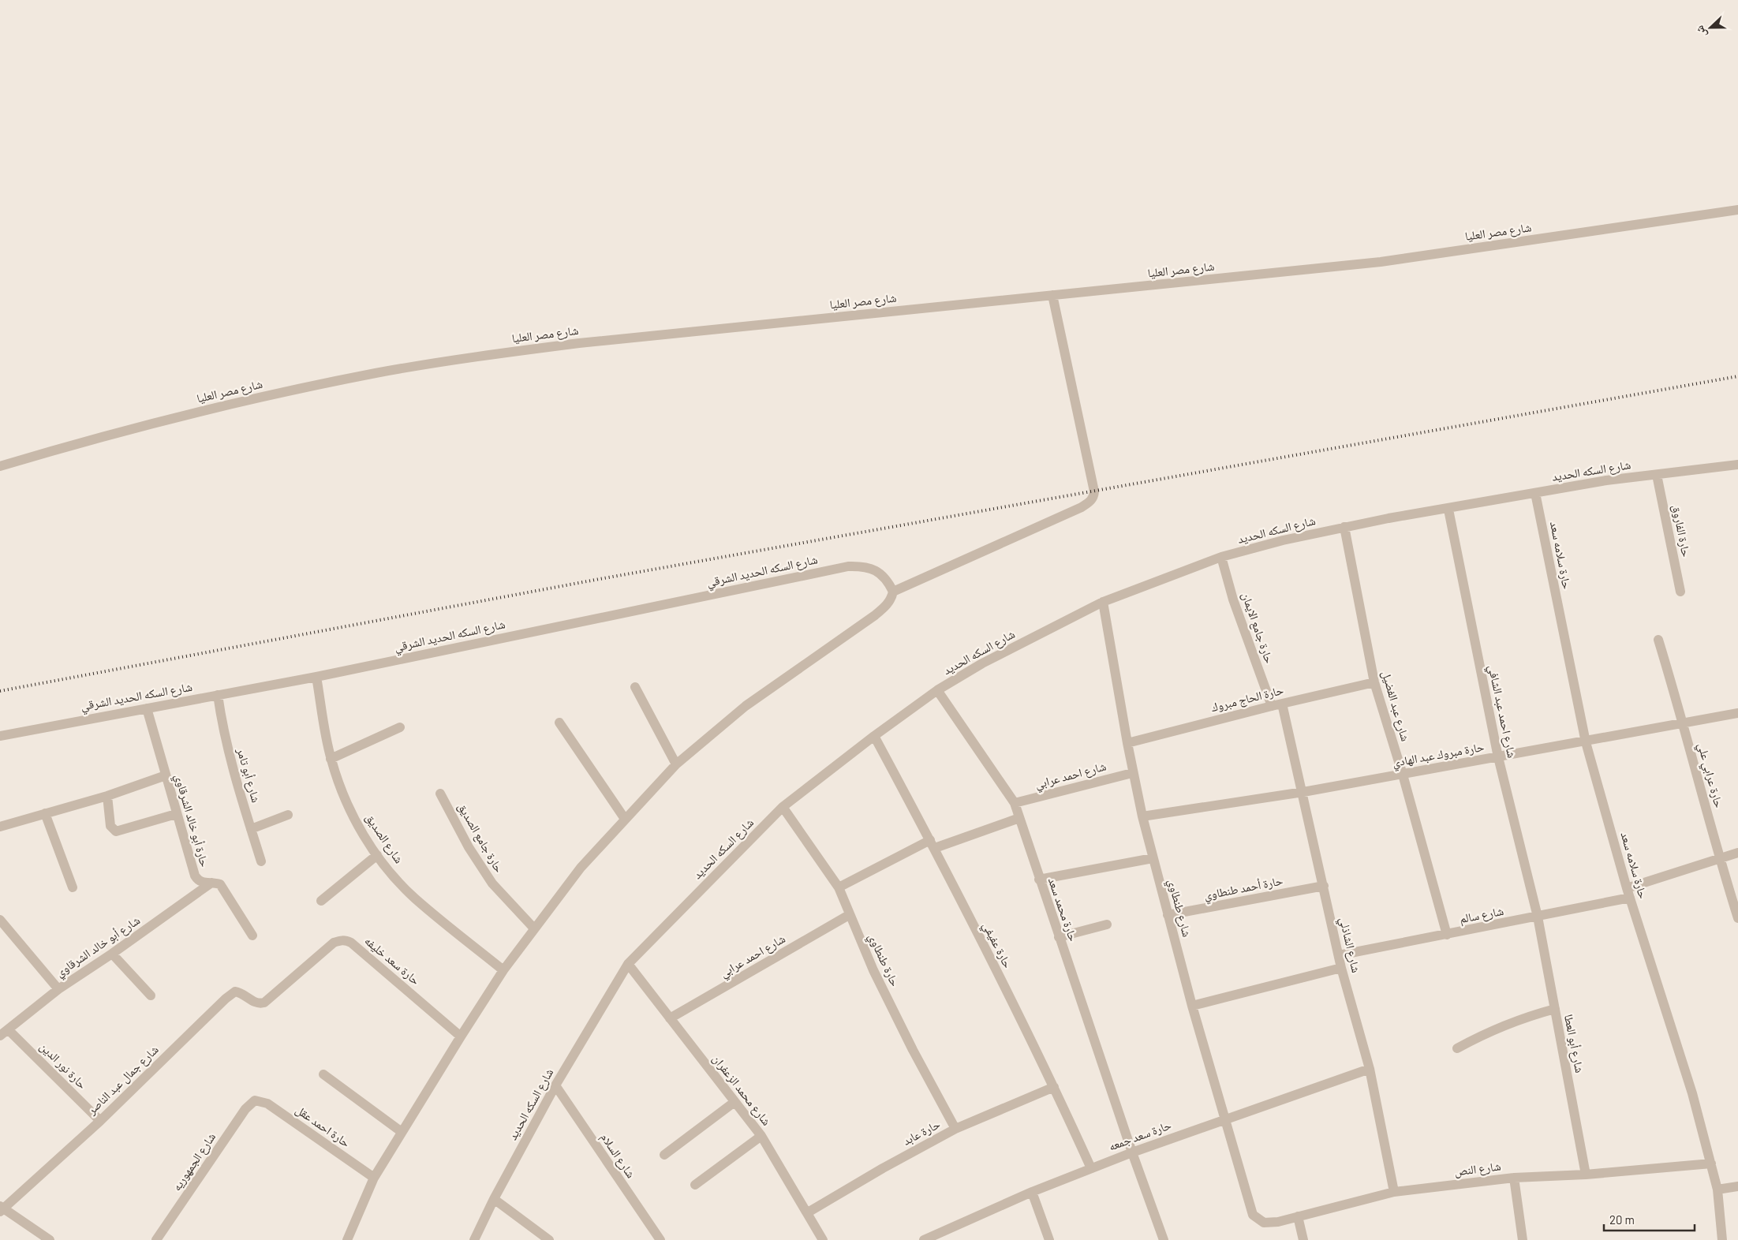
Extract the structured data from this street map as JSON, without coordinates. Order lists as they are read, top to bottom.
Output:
{
  "streets": {
    "street": [
      "شارع مصر العليا",
      "شارع السكه الحديد",
      "حارة الفاروق",
      "حارة سلامه سعد",
      "شارع السكه الحديد الشرقي",
      "حارة جامع الايمان",
      "حارة الحاج مبروك",
      "شارع عبد الفضيل",
      "شارع احمد عبد الشافي",
      "حارة مبروك عبد الهادي",
      "شارع أبو تامر",
      "شارع احمد عرابي",
      "حارة عرابي علي",
      "حارة أبو خالد الشرقاوي",
      "حارة جامع الصديق",
      "شارع الصديق",
      "حارة أحمد طنطاوي",
      "شارع طنطاوي",
      "حارة محمد سعد",
      "شارع سالم",
      "حارة عفيفي",
      "شارع الشاذلي",
      "شارع أبو خالد الشرقاوي",
      "حارة طنطاوي",
      "حارة سعد خليفه",
      "شارع أبو العطا",
      "حارة نور الدين",
      "شارع جمال عبد الناصر",
      "شارع محمد الزعفران",
      "حارة احمد عقل",
      "حارة عابد",
      "حارة سعد جمعه",
      "شارع السلام",
      "شارع الجمهوريه",
      "شارع النص"
    ]
  },
  "crossings": [
    ["شارع السكه الحديد", "حارة الفاروق"],
    ["شارع السكه الحديد", "حارة سلامه سعد"],
    ["شارع السكه الحديد", "حارة جامع الايمان"],
    ["شارع السكه الحديد", "شارع عبد الفضيل"],
    ["شارع السكه الحديد", "شارع احمد عبد الشافي"],
    ["شارع السكه الحديد", "شارع طنطاوي"],
    ["شارع السكه الحديد", "حارة محمد سعد"],
    ["شارع السكه الحديد", "حارة عفيفي"],
    ["شارع السكه الحديد", "حارة طنطاوي"],
    ["شارع السكه الحديد", "شارع محمد الزعفران"],
    ["شارع السكه الحديد", "شارع السلام"],
    ["حارة سلامه سعد", "حارة مبروك عبد الهادي"],
    ["حارة سلامه سعد", "شارع سالم"],
    ["حارة سلامه سعد", "شارع النص"],
    ["شارع السكه الحديد الشرقي", "شارع أبو تامر"],
    ["شارع السكه الحديد الشرقي", "حارة أبو خالد الشرقاوي"],
    ["شارع السكه الحديد الشرقي", "شارع الصديق"],
    ["حارة جامع الايمان", "حارة الحاج مبروك"],
    ["حارة جامع الايمان", "شارع الشاذلي"],
    ["حارة الحاج مبروك", "شارع عبد الفضيل"],
    ["حارة الحاج مبروك", "شارع طنطاوي"],
    ["حارة الحاج مبروك", "شارع الشاذلي"],
    ["شارع عبد الفضيل", "حارة مبروك عبد الهادي"],
    ["شارع عبد الفضيل", "شارع سالم"],
    ["شارع احمد عبد الشافي", "حارة مبروك عبد الهادي"],
    ["شارع احمد عبد الشافي", "شارع سالم"],
    ["شارع احمد عبد الشافي", "شارع أبو العطا"],
    ["حارة مبروك عبد الهادي", "حارة عرابي علي"],
    ["حارة مبروك عبد الهادي", "شارع طنطاوي"],
    ["حارة مبروك عبد الهادي", "شارع الشاذلي"],
    ["شارع احمد عرابي", "شارع طنطاوي"],
    ["شارع احمد عرابي", "حارة محمد سعد"],
    ["شارع احمد عرابي", "حارة طنطاوي"],
    ["شارع احمد عرابي", "شارع محمد الزعفران"],
    ["حارة عرابي علي", "شارع سالم"],
    ["حارة أبو خالد الشرقاوي", "شارع أبو خالد الشرقاوي"],
    ["حارة أحمد طنطاوي", "شارع طنطاوي"],
    ["حارة أحمد طنطاوي", "شارع الشاذلي"],
    ["شارع طنطاوي", "حارة سعد جمعه"],
    ["شارع طنطاوي", "شارع النص"],
    ["حارة محمد سعد", "حارة سعد جمعه"],
    ["شارع سالم", "شارع الشاذلي"],
    ["شارع سالم", "شارع أبو العطا"],
    ["حارة عفيفي", "حارة عابد"],
    ["حارة عفيفي", "حارة سعد جمعه"],
    ["شارع الشاذلي", "حارة سعد جمعه"],
    ["شارع الشاذلي", "شارع النص"],
    ["شارع أبو خالد الشرقاوي", "حارة نور الدين"],
    ["حارة طنطاوي", "حارة عابد"],
    ["حارة سعد خليفه", "شارع جمال عبد الناصر"],
    ["شارع أبو العطا", "شارع النص"],
    ["حارة نور الدين", "شارع جمال عبد الناصر"],
    ["شارع محمد الزعفران", "حارة عابد"],
    ["حارة احمد عقل", "شارع الجمهوريه"]
  ],
  "scale_bar": "20 m",
  "north": "left"
}
